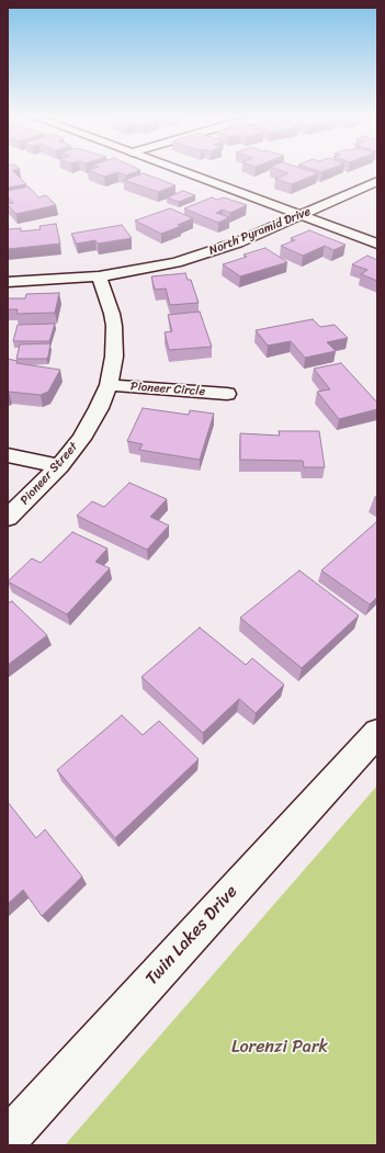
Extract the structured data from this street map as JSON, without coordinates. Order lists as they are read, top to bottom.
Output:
{
  "streets": {
    "street": [
      "North Pyramid Drive",
      "Pioneer Circle",
      "Pioneer Street",
      "Twin Lakes Drive"
    ]
  },
  "crossings": [
    ["North Pyramid Drive", "Pioneer Street"],
    ["Pioneer Circle", "Pioneer Street"]
  ],
  "parks": ["Lorenzi Park"]
}
